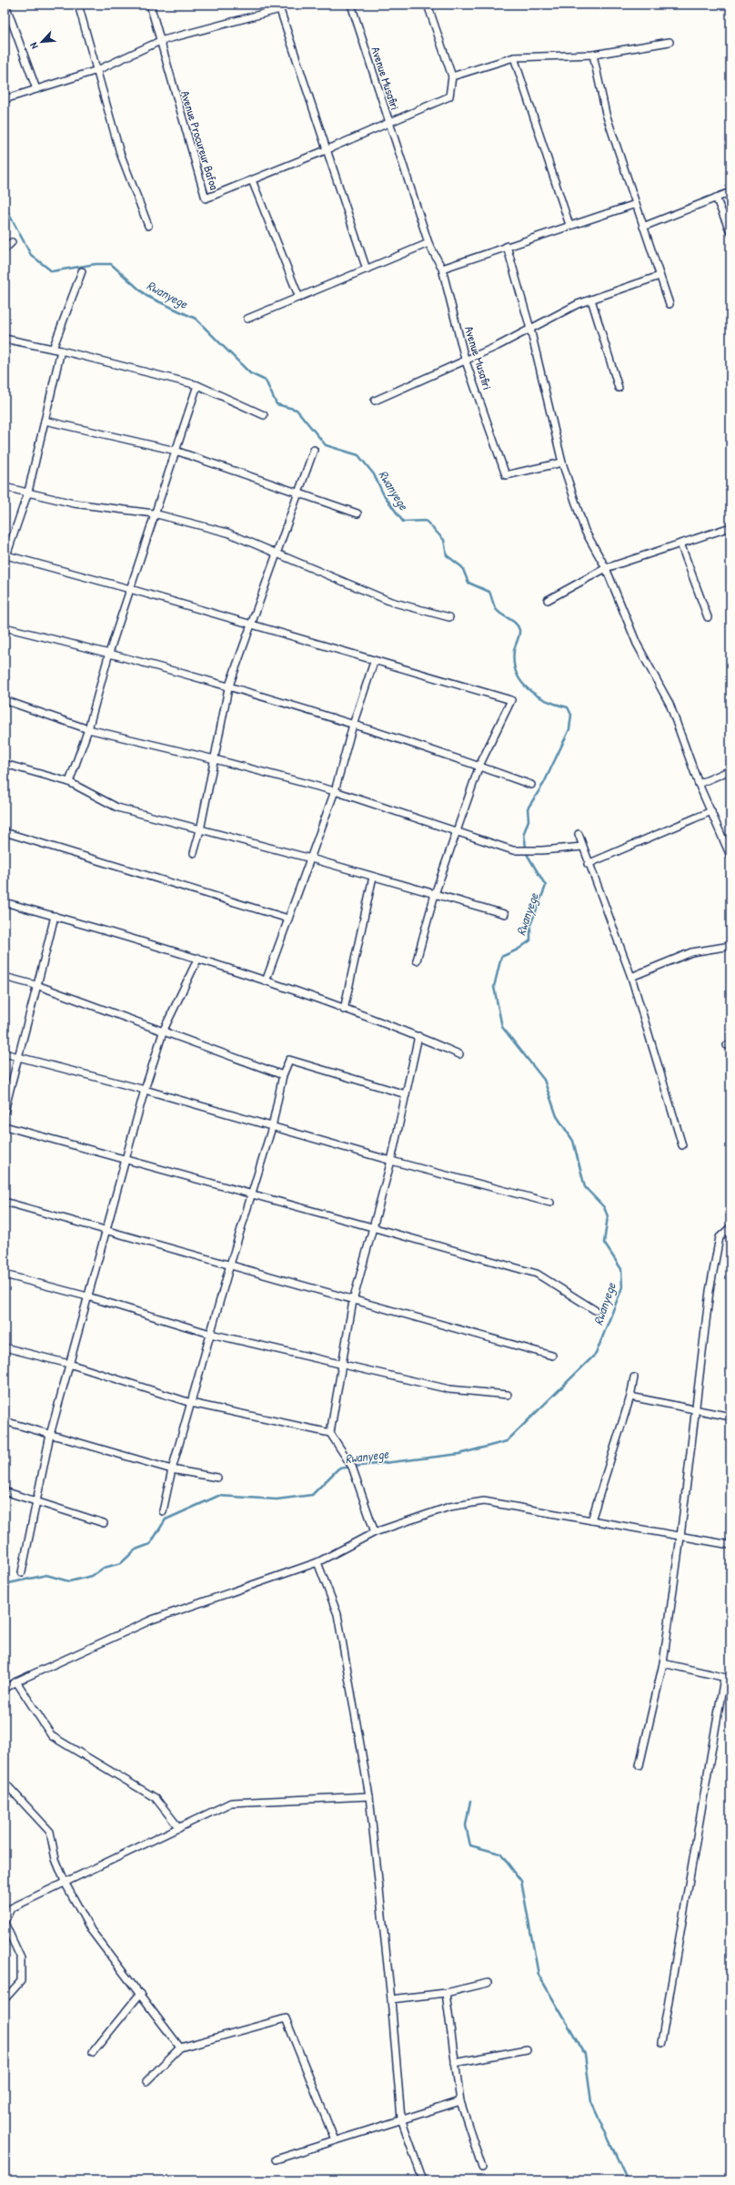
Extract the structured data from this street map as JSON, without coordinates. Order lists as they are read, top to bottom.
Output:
{
  "streets": {
    "street": ["Avenue Musafiri", "Avenue Procureur Bafoa"]
  },
  "crossings": [
    ["Avenue Musafiri", "Avenue Procureur Bafoa"]
  ],
  "water": ["Rwanyege"],
  "north": "bottom left"
}
